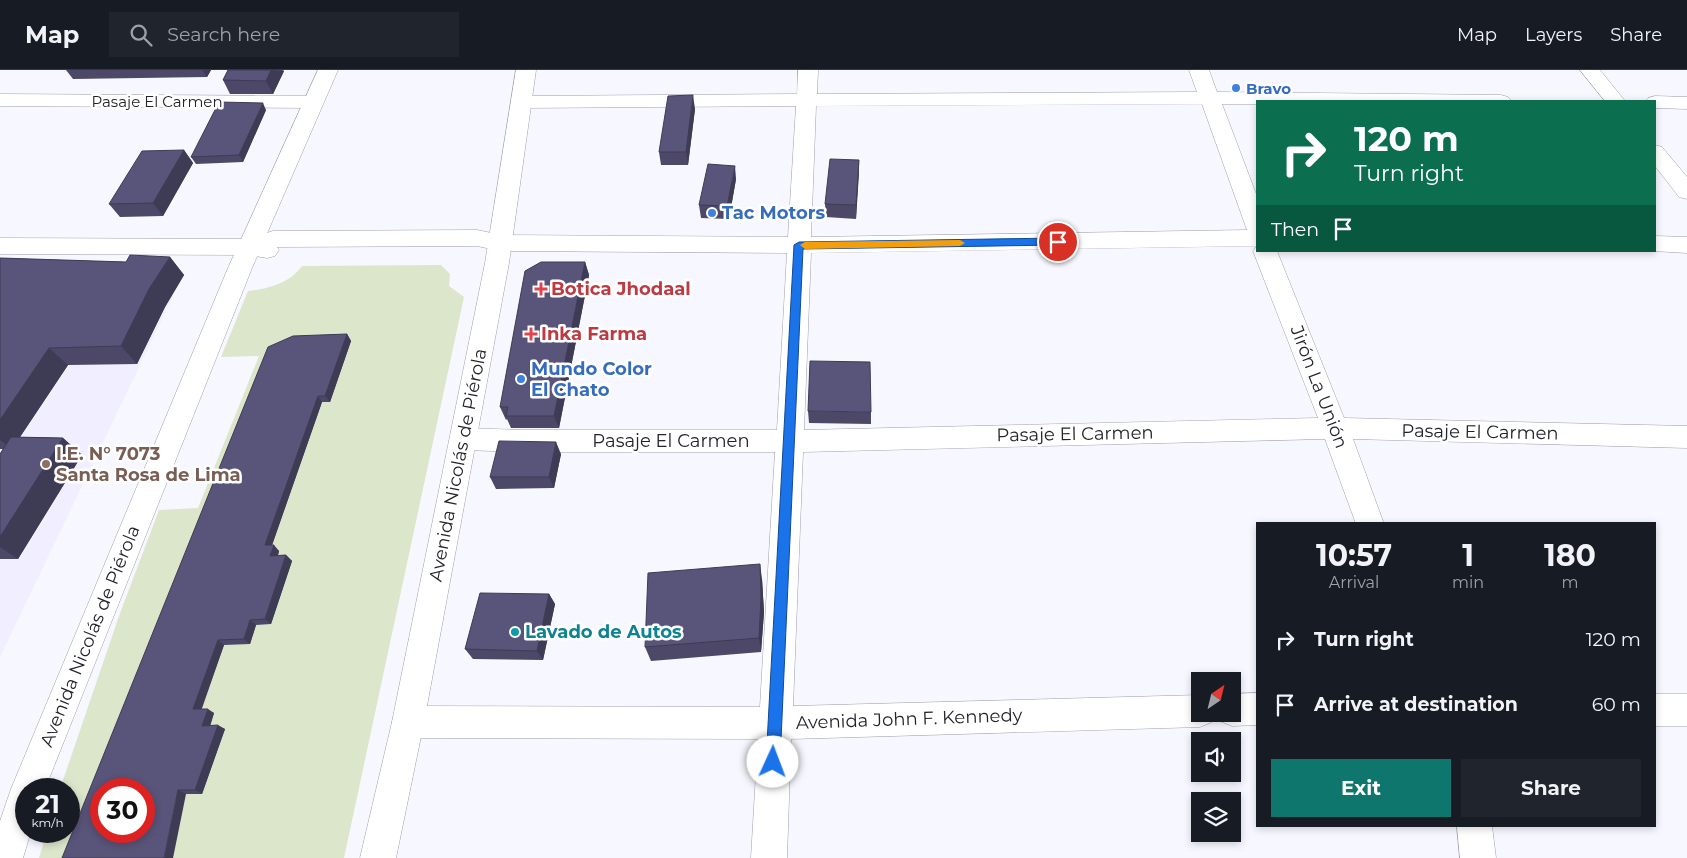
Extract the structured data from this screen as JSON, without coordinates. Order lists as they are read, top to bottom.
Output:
{
  "streets": {
    "street": [
      "Pasaje El Carmen",
      "Jirón La Unión",
      "Avenida Nicolás de Piérola",
      "Avenida John F. Kennedy"
    ]
  },
  "crossings": [
    ["Pasaje El Carmen", "Jirón La Unión"],
    ["Pasaje El Carmen", "Avenida Nicolás de Piérola"],
    ["Avenida Nicolás de Piérola", "Avenida John F. Kennedy"]
  ],
  "places": {
    "other": [
      "Bravo",
      "Tac Motors",
      "Mundo Color El Chato",
      "I.E. N° 7073 Santa Rosa de Lima",
      "Lavado de Autos"
    ],
    "health": ["Botica Jhodaal", "Inka Farma"]
  },
  "north": "top right",
  "page": {
    "header": "Map",
    "search": "Search here",
    "nav": ["Map", "Layers", "Share"],
    "turn": ["120 m", "Turn right"],
    "then": "Then",
    "eta": [
      "10:57",
      "Arrival",
      "1",
      "min",
      "180",
      "m"
    ],
    "list": [
      {
        "name": "Turn right",
        "value": "120 m"
      },
      {
        "name": "Arrive at destination",
        "value": "60 m"
      }
    ],
    "buttons": ["Exit", "Share"],
    "speed": "21 km/h",
    "limit": "30"
  }
}
